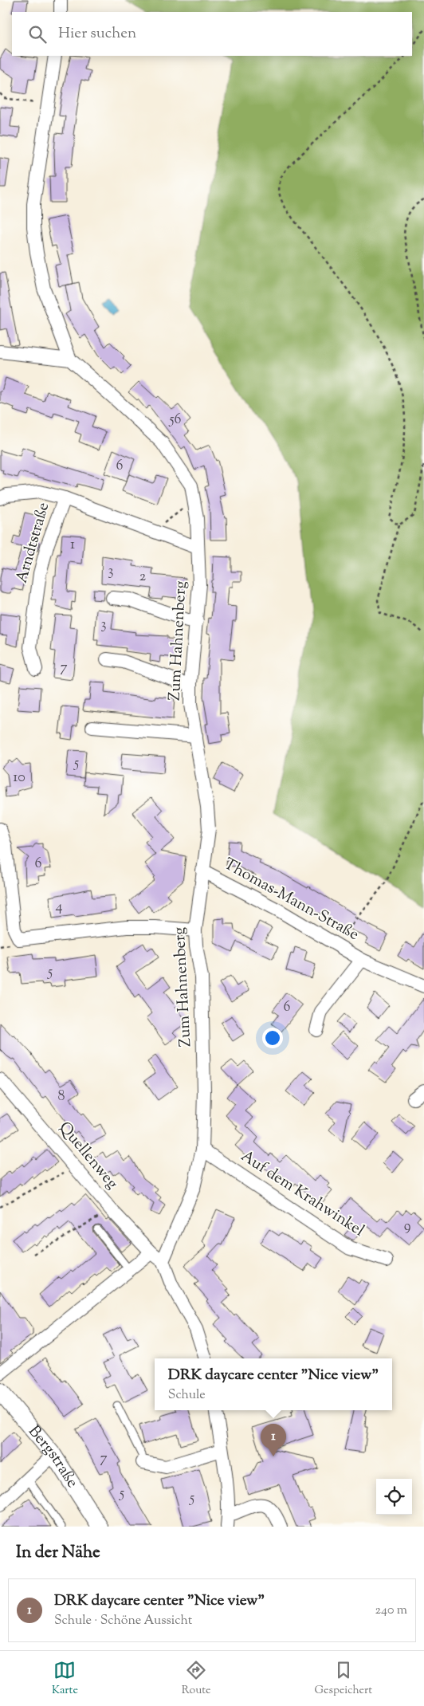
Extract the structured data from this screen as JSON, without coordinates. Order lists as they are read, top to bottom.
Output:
{
  "streets": {
    "street": [
      "Arndtstraße",
      "Zum Hahnenberg",
      "Thomas-Mann-Straße",
      "Quellenweg",
      "Auf dem Krahwinkel",
      "Bergstraße"
    ]
  },
  "crossings": [
    ["Zum Hahnenberg", "Thomas-Mann-Straße"],
    ["Zum Hahnenberg", "Quellenweg"],
    ["Zum Hahnenberg", "Auf dem Krahwinkel"]
  ],
  "house_numbers": [
    "56",
    "6",
    "1",
    "3",
    "2",
    "3",
    "7",
    "5",
    "10",
    "6",
    "4",
    "5",
    "6",
    "8",
    "9",
    "7",
    "5",
    "5"
  ],
  "page": {
    "search": "Hier suchen",
    "popup": ["DRK daycare center \"Nice view\"", "Schule"],
    "pins": "1",
    "heading": "In der Nähe",
    "list": [
      {
        "mark": "1",
        "name": "DRK daycare center \"Nice view\"",
        "note": "Schule · Schöne Aussicht",
        "value": "240 m"
      }
    ],
    "nav": ["Karte", "Route", "Gespeichert"]
  }
}
